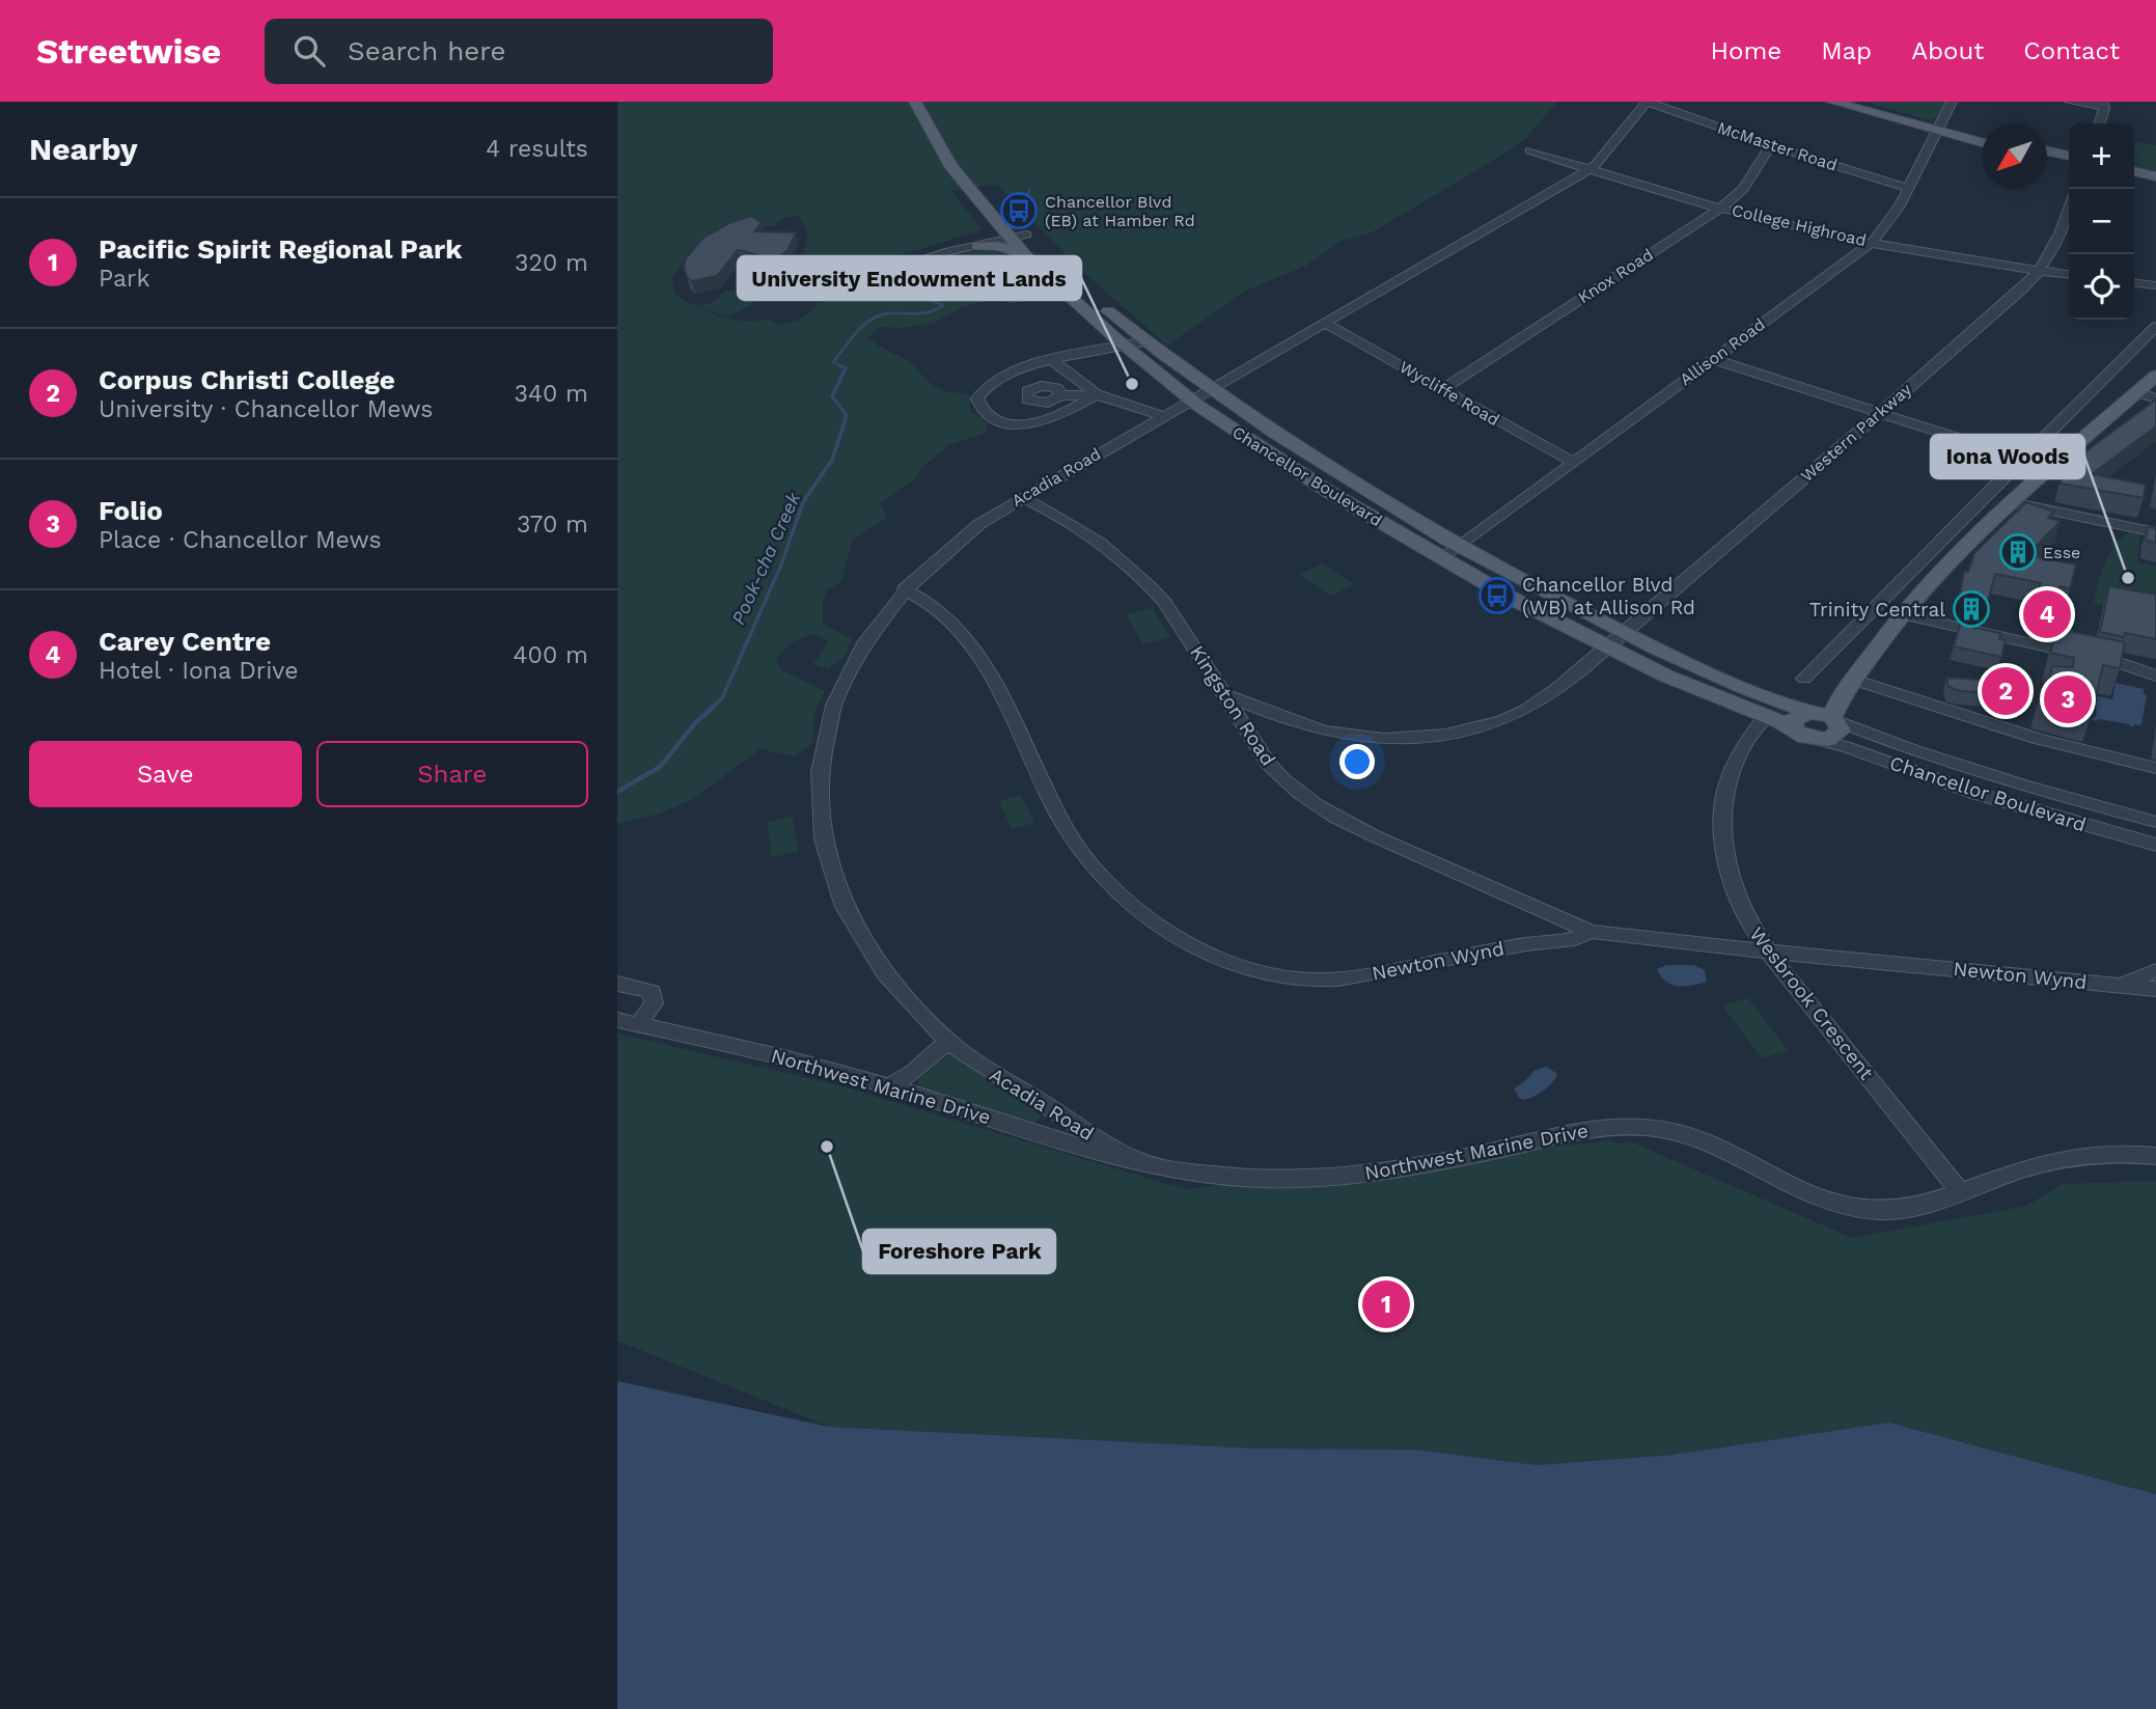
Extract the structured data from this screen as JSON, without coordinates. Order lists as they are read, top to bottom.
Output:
{
  "streets": {
    "main road": ["Chancellor Boulevard"],
    "street": [
      "McMaster Road",
      "College Highroad",
      "Knox Road",
      "Allison Road",
      "Wycliffe Road",
      "Western Parkway",
      "Acadia Road",
      "Kingston Road",
      "Newton Wynd",
      "Wesbrook Crescent",
      "Northwest Marine Drive"
    ]
  },
  "crossings": [
    ["McMaster Road", "Knox Road"],
    ["McMaster Road", "Allison Road"],
    ["McMaster Road", "Acadia Road"],
    ["College Highroad", "Knox Road"],
    ["College Highroad", "Allison Road"],
    ["College Highroad", "Western Parkway"],
    ["College Highroad", "Acadia Road"],
    ["Knox Road", "Wycliffe Road"],
    ["Allison Road", "Wycliffe Road"],
    ["Allison Road", "Chancellor Boulevard"],
    ["Wycliffe Road", "Acadia Road"],
    ["Western Parkway", "Chancellor Boulevard"],
    ["Western Parkway", "Kingston Road"],
    ["Chancellor Boulevard", "Acadia Road"],
    ["Chancellor Boulevard", "Wesbrook Crescent"],
    ["Acadia Road", "Kingston Road"],
    ["Acadia Road", "Newton Wynd"],
    ["Acadia Road", "Northwest Marine Drive"],
    ["Kingston Road", "Newton Wynd"],
    ["Newton Wynd", "Wesbrook Crescent"],
    ["Wesbrook Crescent", "Northwest Marine Drive"]
  ],
  "water": ["Pook-cha Creek"],
  "places": {
    "bus stop": ["Chancellor Blvd (EB) at Hamber Rd", "Chancellor Blvd (WB) at Allison Rd"],
    "other": ["University Endowment Lands", "Iona Woods", "Foreshore Park"],
    "building": ["Esse", "Trinity Central"]
  },
  "north": "bottom left",
  "page": {
    "header": "Streetwise",
    "search": "Search here",
    "nav": [
      "Home",
      "Map",
      "About",
      "Contact"
    ],
    "heading": ["Nearby", "4 results"],
    "map_buttons": ["+", "−"],
    "list": [
      {
        "mark": "1",
        "name": "Pacific Spirit Regional Park",
        "note": "Park",
        "value": "320 m"
      },
      {
        "mark": "2",
        "name": "Corpus Christi College",
        "note": "University · Chancellor Mews",
        "value": "340 m"
      },
      {
        "mark": "3",
        "name": "Folio",
        "note": "Place · Chancellor Mews",
        "value": "370 m"
      },
      {
        "mark": "4",
        "name": "Carey Centre",
        "note": "Hotel · Iona Drive",
        "value": "400 m"
      }
    ],
    "pins": [
      "4",
      "2",
      "3",
      "1"
    ],
    "buttons": ["Save", "Share"]
  }
}
